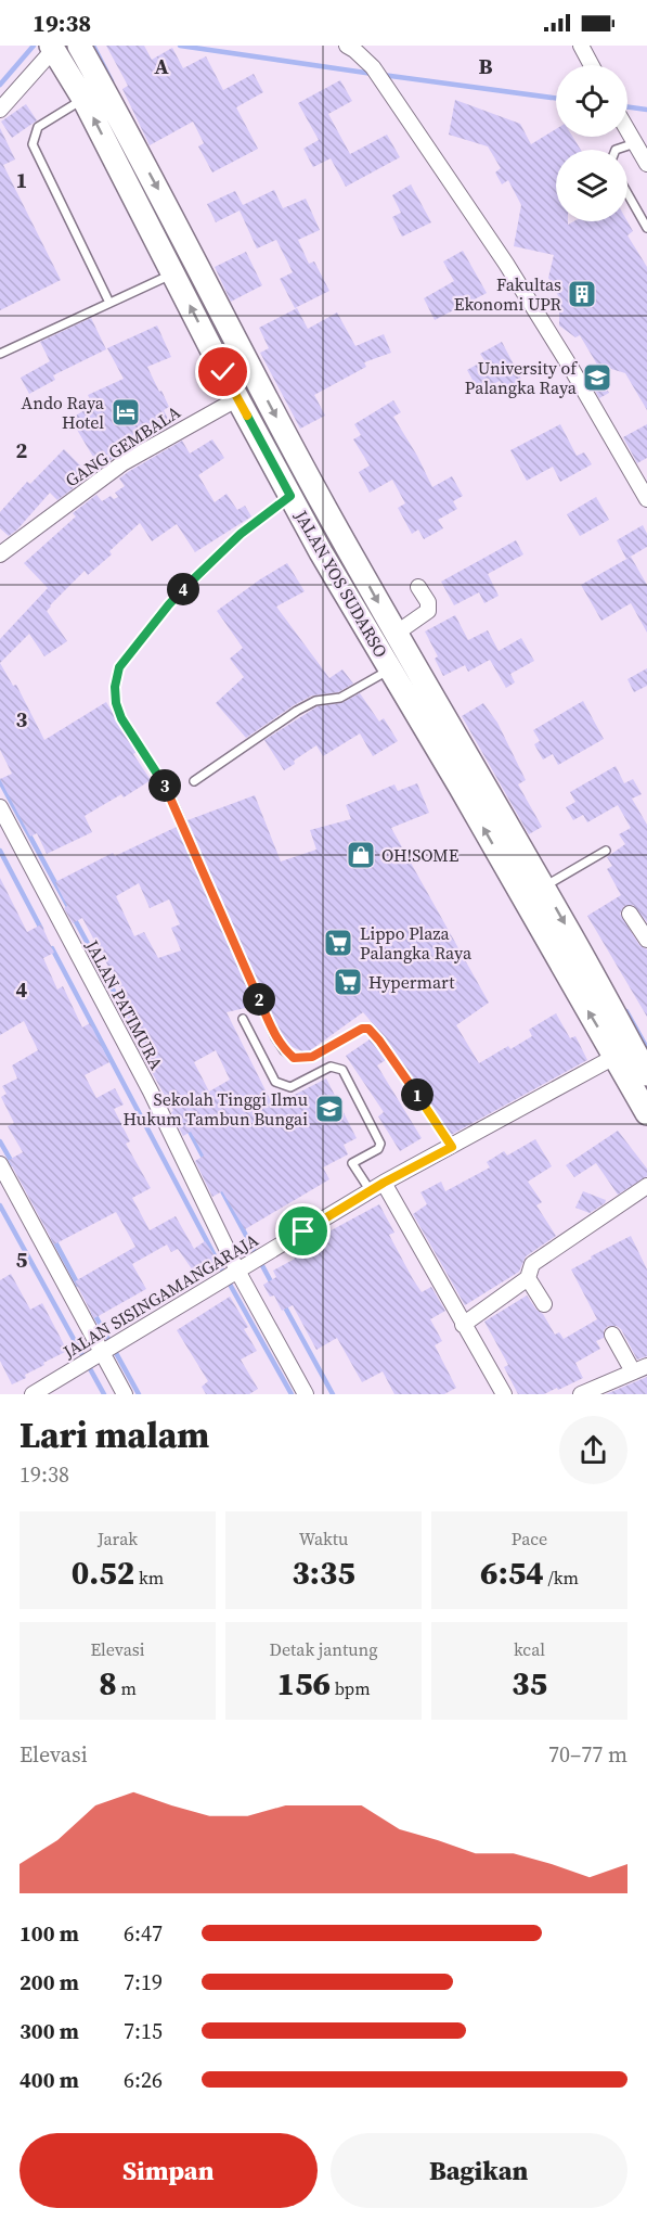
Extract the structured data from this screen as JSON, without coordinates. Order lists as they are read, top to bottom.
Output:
{
  "streets": {
    "main road": ["JALAN YOS SUDARSO"],
    "street": ["GANG GEMBALA", "JALAN PATIMURA", "JALAN SISINGAMANGARAJA"]
  },
  "crossings": [
    ["GANG GEMBALA", "JALAN YOS SUDARSO"],
    ["JALAN YOS SUDARSO", "JALAN SISINGAMANGARAJA"],
    ["JALAN PATIMURA", "JALAN SISINGAMANGARAJA"]
  ],
  "places": {
    "building": ["Fakultas Ekonomi UPR"],
    "school or university": ["University of Palangka Raya", "Sekolah Tinggi Ilmu Hukum Tambun Bungai"],
    "hotel": ["Ando Raya Hotel"],
    "shop": ["OH!SOME"],
    "supermarket": ["Lippo Plaza Palangka Raya", "Hypermart"]
  },
  "page": {
    "status": "19:38",
    "pins": [
      "4",
      "3",
      "2",
      "1"
    ],
    "heading": ["Lari malam", "19:38"],
    "stats": [
      ["Jarak", "0.52 km"],
      ["Waktu", "3:35"],
      ["Pace", "6:54 /km"],
      ["Elevasi", "8 m"],
      ["Detak jantung", "156 bpm"],
      ["kcal", "35"]
    ],
    "chart": ["Elevasi", "70–77 m"],
    "list": [
      {
        "name": "100 m",
        "note": "6:47"
      },
      {
        "name": "200 m",
        "note": "7:19"
      },
      {
        "name": "300 m",
        "note": "7:15"
      },
      {
        "name": "400 m",
        "note": "6:26"
      }
    ],
    "buttons": ["Simpan", "Bagikan"]
  },
  "grid": {
    "columns": ["A", "B"],
    "rows": [
      "1",
      "2",
      "3",
      "4",
      "5"
    ]
  }
}
